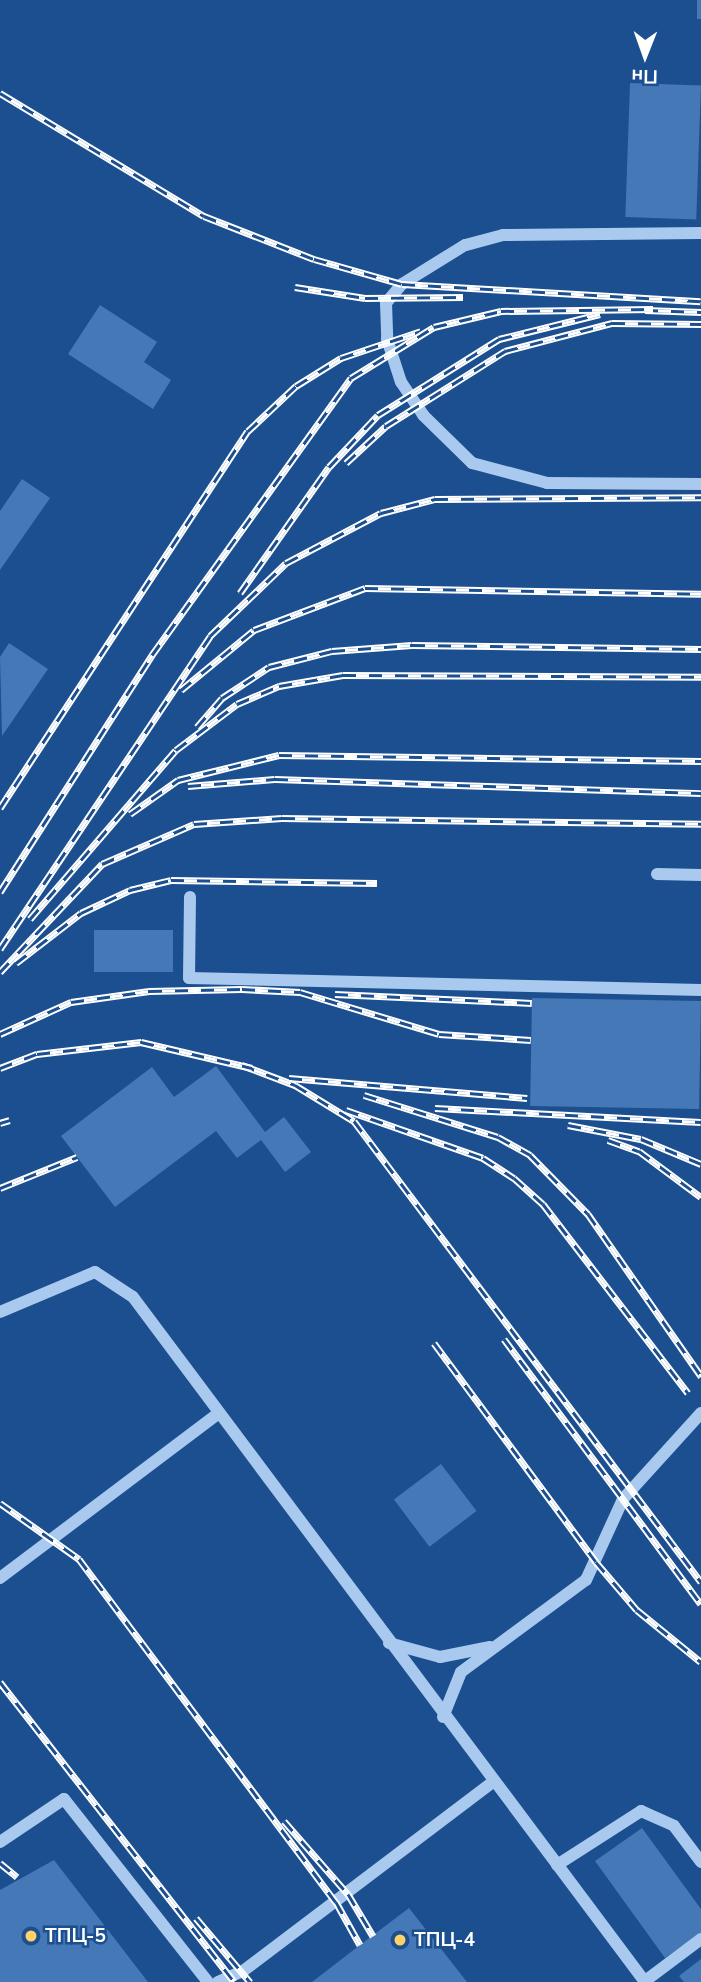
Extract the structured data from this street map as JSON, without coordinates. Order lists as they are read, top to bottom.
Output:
{
  "places": ["ТПЦ-5", "ТПЦ-4"],
  "north": "bottom"
}
